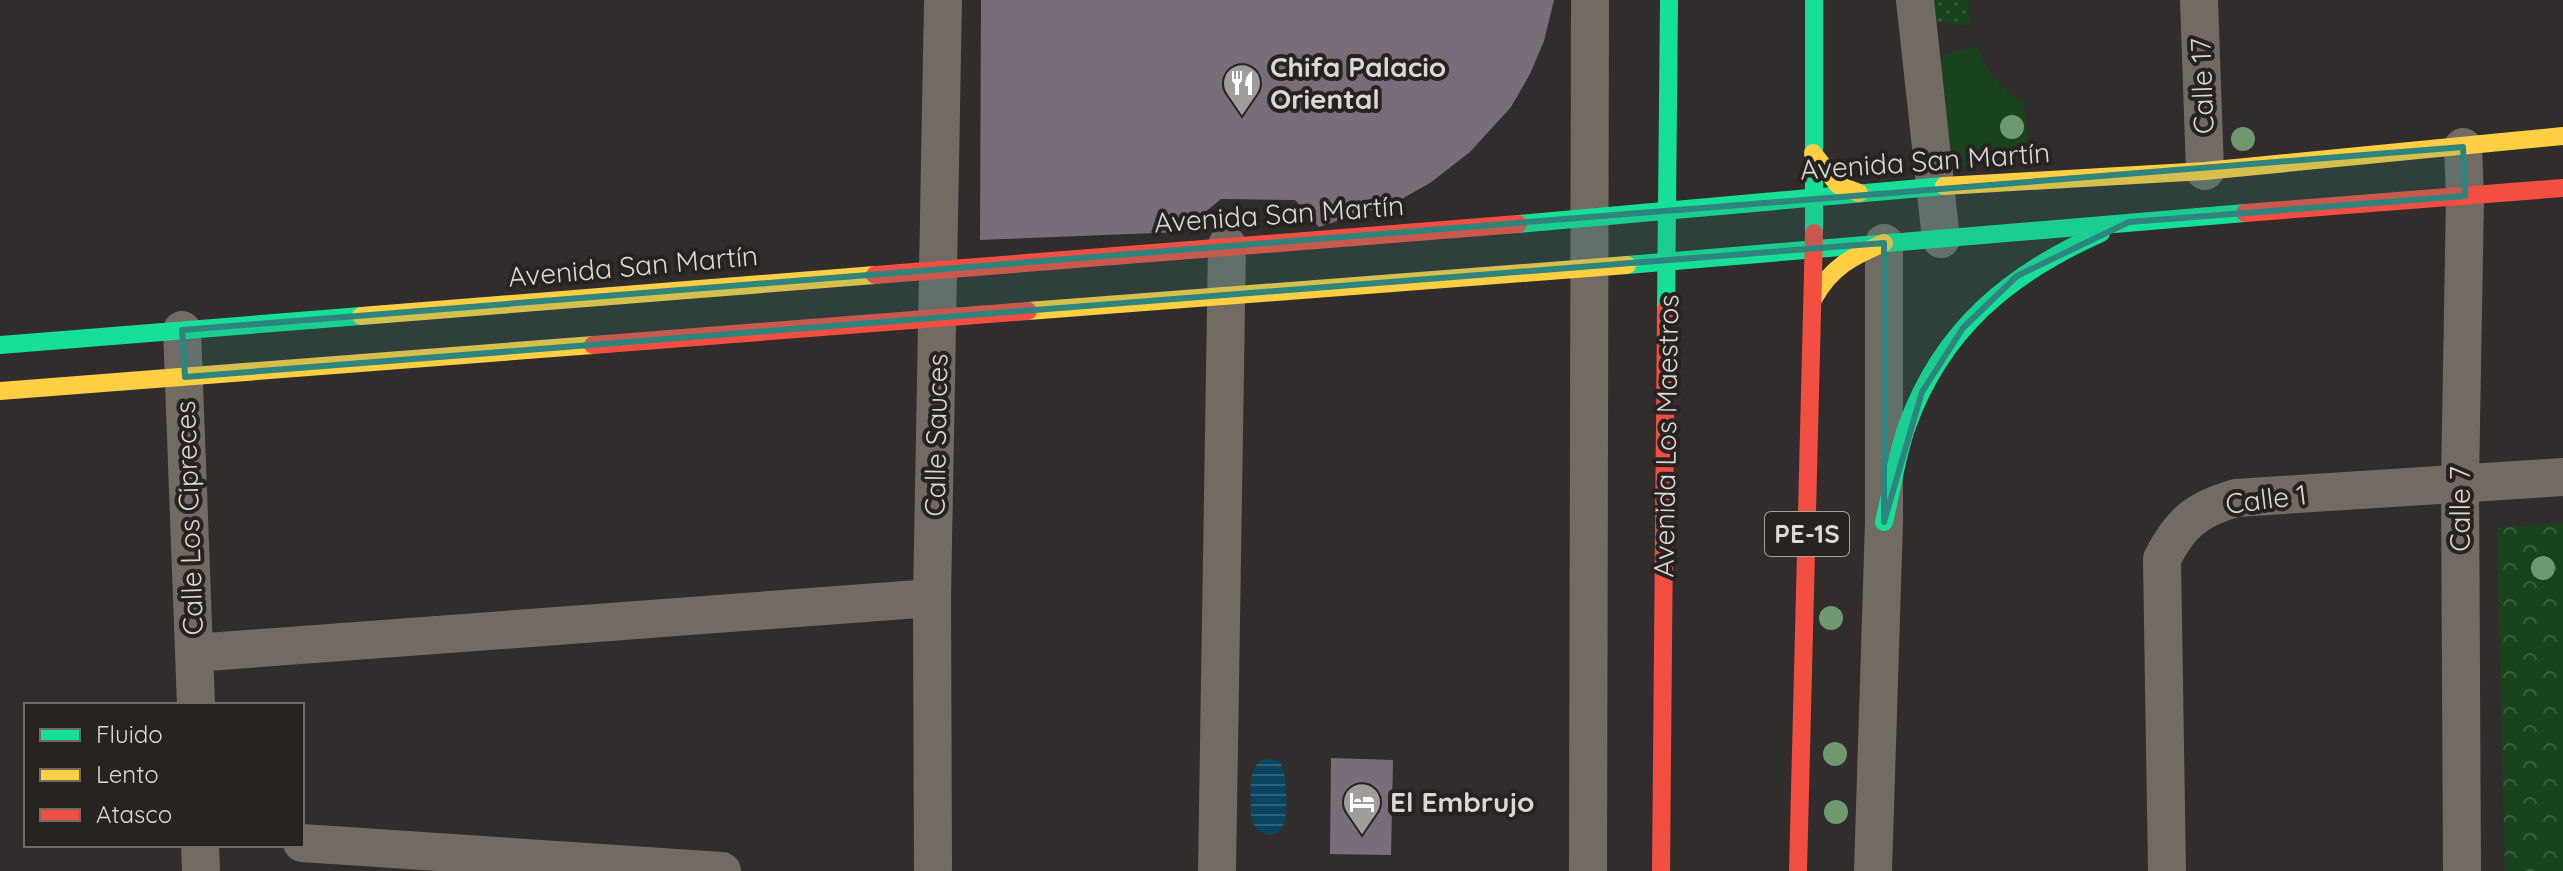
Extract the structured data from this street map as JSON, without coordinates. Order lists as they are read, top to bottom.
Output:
{
  "streets": {
    "main road": ["Avenida San Martín", "Avenida Los Maestros", "PE-1S"],
    "street": [
      "Calle 17",
      "Calle Sauces",
      "Calle 1",
      "Calle 7",
      "Calle Los Cipreces"
    ]
  },
  "crossings": [
    ["Calle 17", "Avenida San Martín"],
    ["Avenida San Martín", "Calle Sauces"],
    ["Avenida San Martín", "Avenida Los Maestros"],
    ["Avenida San Martín", "Calle 7"],
    ["Avenida San Martín", "Calle Los Cipreces"],
    ["Avenida San Martín", "PE-1S"],
    ["Calle 1", "Calle 7"]
  ],
  "places": {
    "restaurant": ["Chifa Palacio Oriental"],
    "hotel": ["El Embrujo"]
  },
  "legend": ["Fluido", "Lento", "Atasco"]
}
